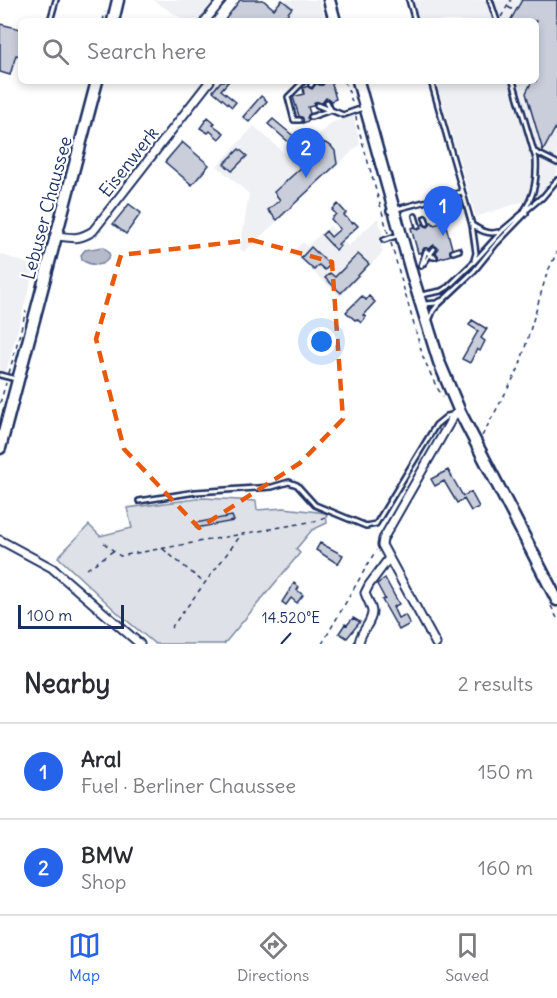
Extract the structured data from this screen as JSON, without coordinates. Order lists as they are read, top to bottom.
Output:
{
  "streets": {
    "main road": ["Lebuser Chaussee"],
    "street": ["Eisenwerk"]
  },
  "crossings": [
    ["Eisenwerk", "Lebuser Chaussee"]
  ],
  "scale_bar": "100 m",
  "page": {
    "search": "Search here",
    "pins": ["2", "1"],
    "scale": "100 m",
    "heading": ["Nearby", "2 results"],
    "list": [
      {
        "mark": "1",
        "name": "Aral",
        "note": "Fuel · Berliner Chaussee",
        "value": "150 m"
      },
      {
        "mark": "2",
        "name": "BMW",
        "note": "Shop",
        "value": "160 m"
      }
    ],
    "nav": ["Map", "Directions", "Saved"]
  },
  "coordinates": ["14.520°E"]
}
